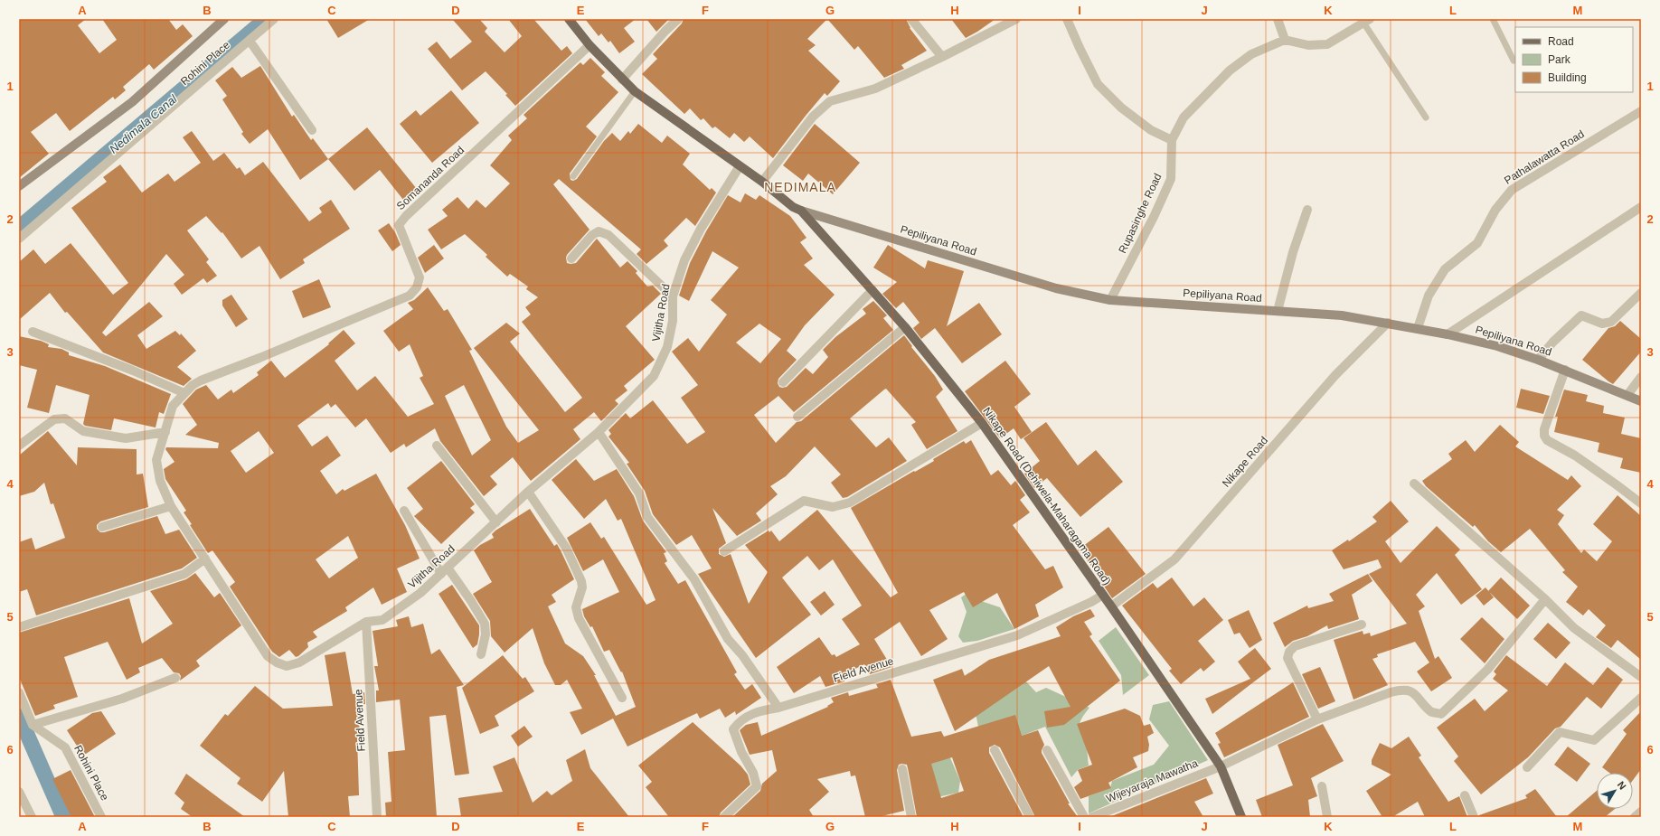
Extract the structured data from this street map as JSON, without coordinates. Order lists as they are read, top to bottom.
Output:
{
  "streets": {
    "main road": ["Pepiliyana Road", "Nikape Road (Dehiwela-Maharagama Road)"],
    "street": [
      "Rohini Place",
      "Pathalawatta Road",
      "Somananda Road",
      "Rupasinghe Road",
      "Vijitha Road",
      "Nikape Road",
      "Field Avenue",
      "Wijeyaraja Mawatha"
    ]
  },
  "crossings": [
    ["Pathalawatta Road", "Pepiliyana Road"],
    ["Somananda Road", "Vijitha Road"],
    ["Somananda Road", "Nikape Road (Dehiwela-Maharagama Road)"],
    ["Rupasinghe Road", "Pepiliyana Road"],
    ["Pepiliyana Road", "Nikape Road"],
    ["Pepiliyana Road", "Nikape Road (Dehiwela-Maharagama Road)"],
    ["Vijitha Road", "Nikape Road (Dehiwela-Maharagama Road)"],
    ["Vijitha Road", "Field Avenue"],
    ["Nikape Road", "Nikape Road (Dehiwela-Maharagama Road)"],
    ["Nikape Road (Dehiwela-Maharagama Road)", "Field Avenue"],
    ["Nikape Road (Dehiwela-Maharagama Road)", "Wijeyaraja Mawatha"]
  ],
  "districts": ["NEDIMALA"],
  "water": ["Nedimala Canal"],
  "legend": ["Road", "Park", "Building"],
  "north": "top right",
  "grid": {
    "columns": [
      "A",
      "B",
      "C",
      "D",
      "E",
      "F",
      "G",
      "H",
      "I",
      "J",
      "K",
      "L",
      "M"
    ],
    "rows": [
      "1",
      "2",
      "3",
      "4",
      "5",
      "6"
    ]
  }
}
